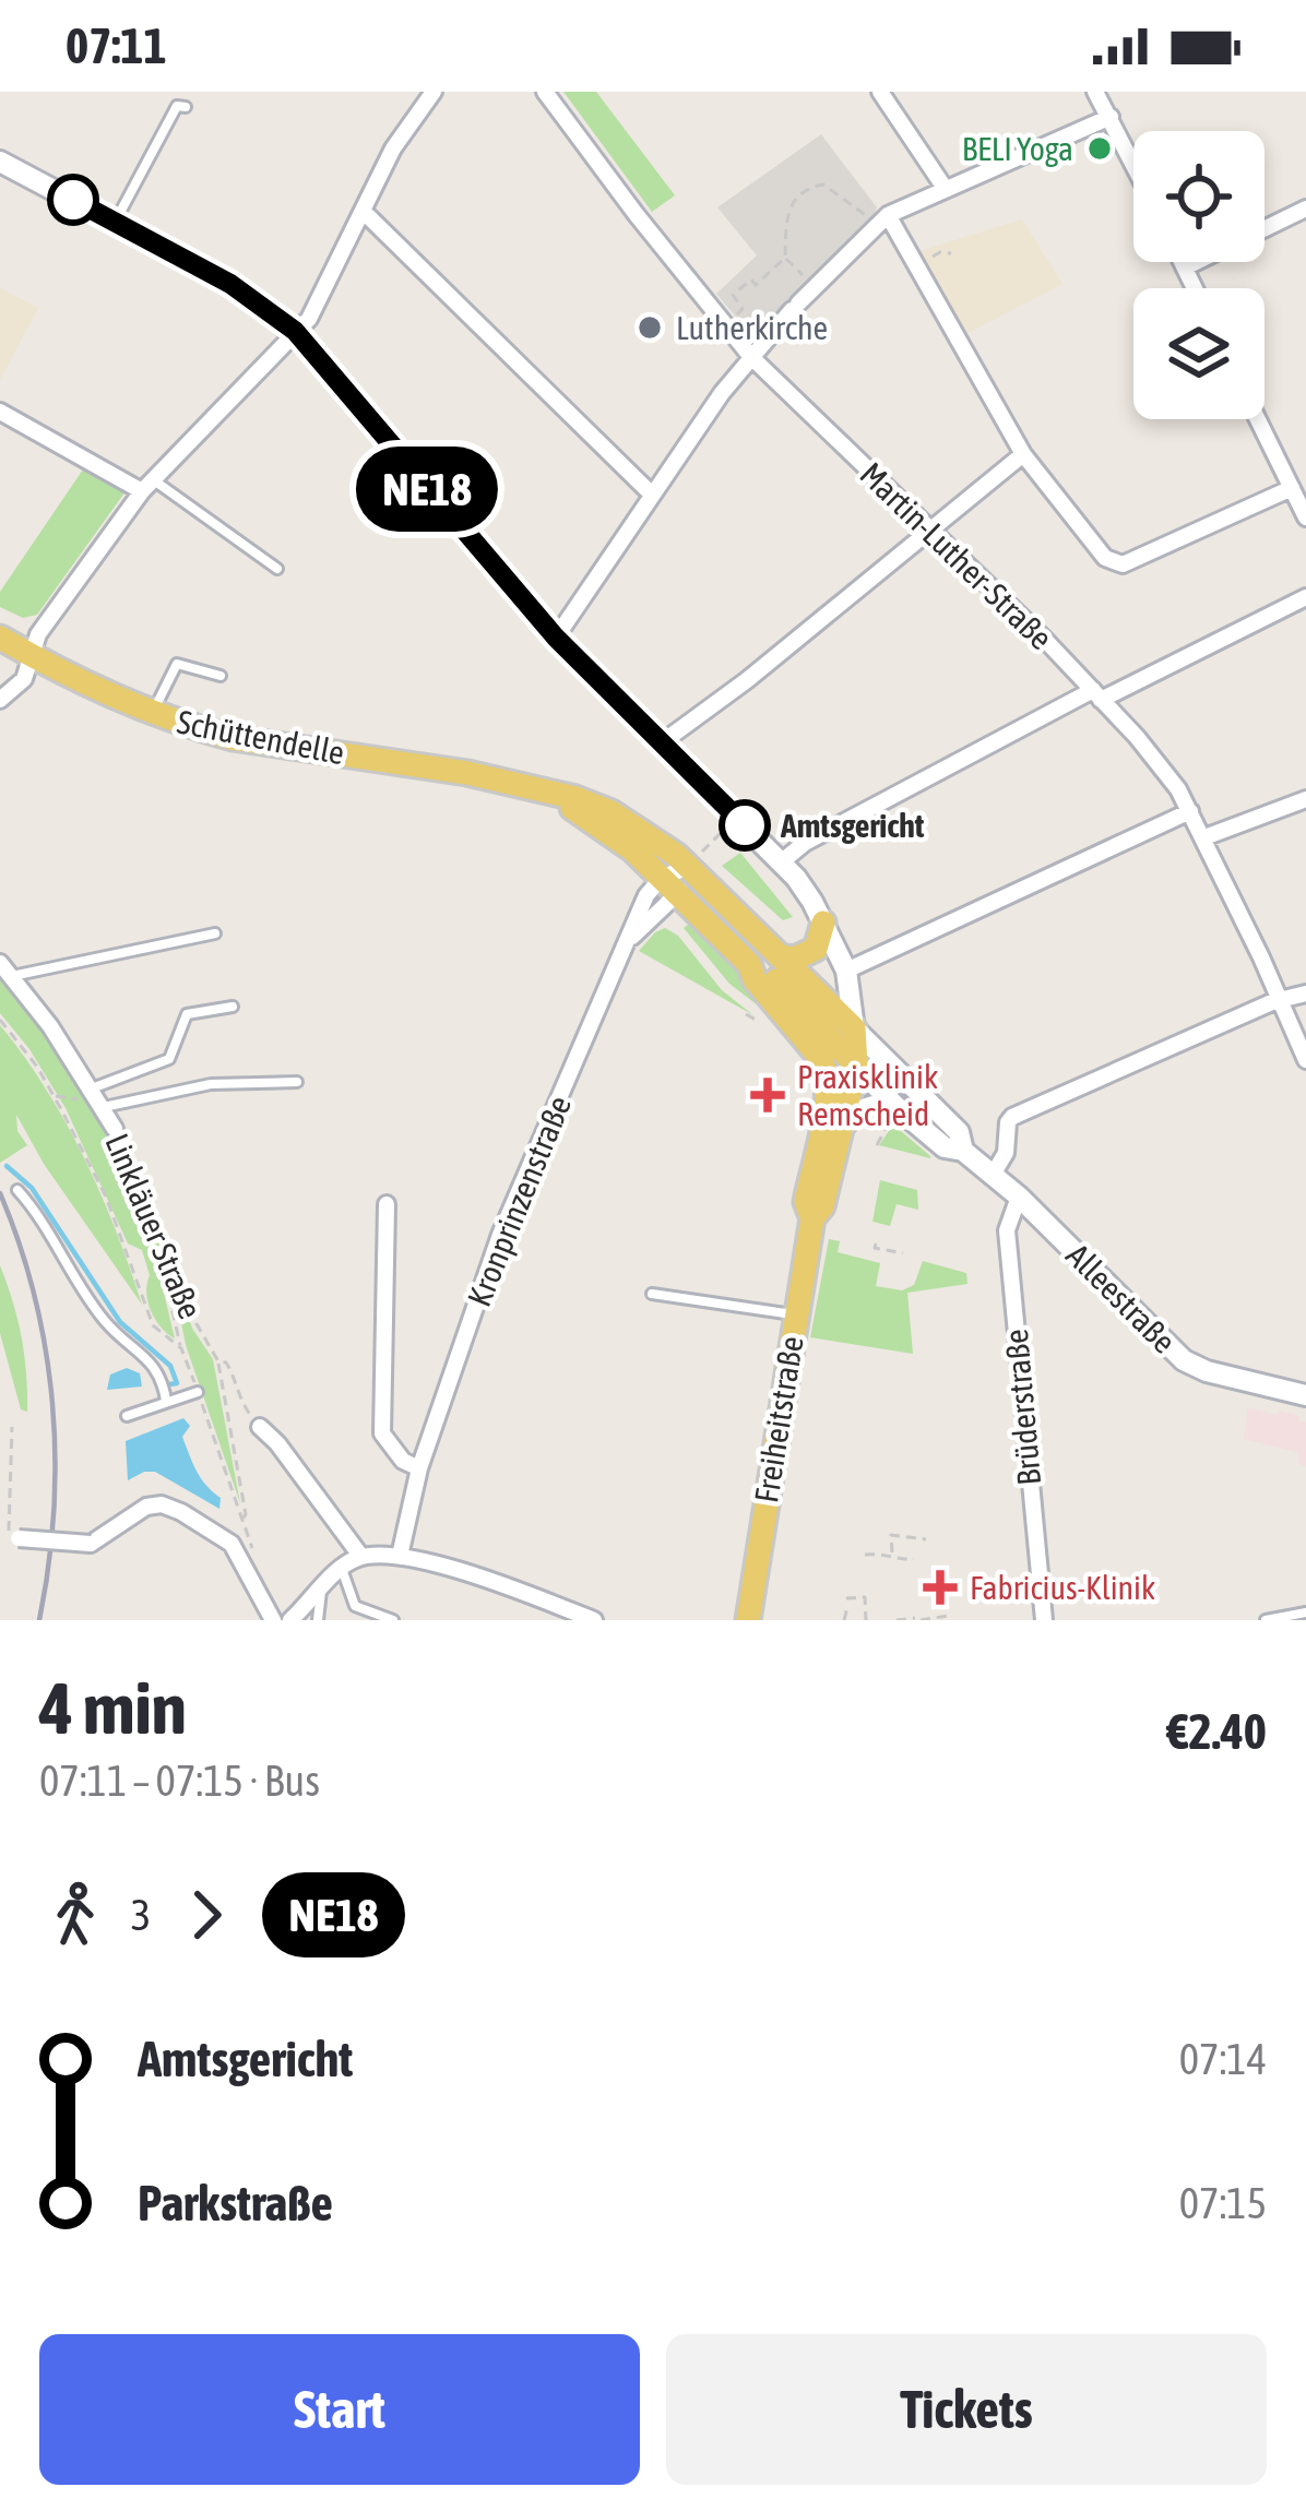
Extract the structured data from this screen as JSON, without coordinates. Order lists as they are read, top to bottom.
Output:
{
  "streets": {
    "main road": ["Schüttendelle", "Alleestraße", "Freiheitstraße"],
    "street": [
      "Martin-Luther-Straße",
      "Kronprinzenstraße",
      "Linkläuer Straße",
      "Brüderstraße"
    ]
  },
  "crossings": [
    ["Schüttendelle", "Kronprinzenstraße"],
    ["Schüttendelle", "Alleestraße"],
    ["Schüttendelle", "Freiheitstraße"],
    ["Alleestraße", "Brüderstraße"],
    ["Alleestraße", "Freiheitstraße"]
  ],
  "places": {
    "other": ["BELI Yoga", "Lutherkirche", "Amtsgericht"],
    "health": ["Praxisklinik Remscheid", "Fabricius-Klinik"]
  },
  "lines": ["bus line NE18"],
  "page": {
    "status": "07:11",
    "on_map": "NE18",
    "heading": ["4 min", "07:11 – 07:15 · Bus", "€2.40"],
    "legs": ["3", "NE18"],
    "list": [
      {
        "name": "Amtsgericht",
        "value": "07:14"
      },
      {
        "name": "Parkstraße",
        "value": "07:15"
      }
    ],
    "buttons": ["Start", "Tickets"]
  }
}
